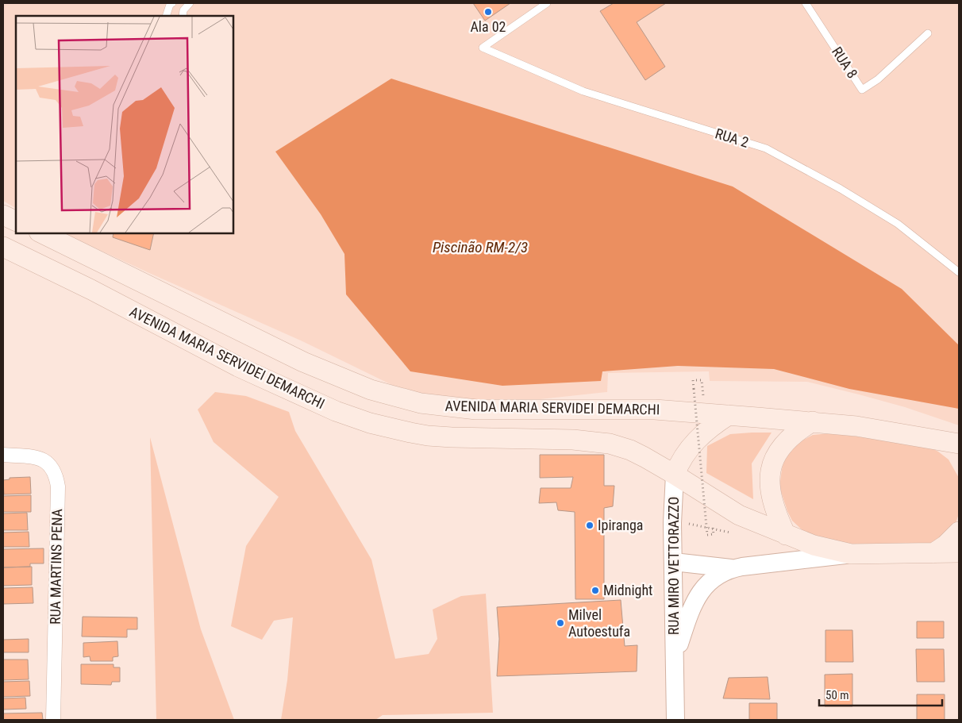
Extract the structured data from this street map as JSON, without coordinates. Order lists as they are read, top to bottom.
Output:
{
  "streets": {
    "main road": ["AVENIDA MARIA SERVIDEI DEMARCHI"],
    "street": ["RUA MIRO VETTORAZZO", "RUA MARTINS PENA"],
    "lane": ["RUA 8", "RUA 2"]
  },
  "crossings": [
    ["AVENIDA MARIA SERVIDEI DEMARCHI", "RUA MIRO VETTORAZZO"]
  ],
  "water": ["Piscinão RM-2/3"],
  "places": [
    "Ala 02",
    "Ipiranga",
    "Midnight",
    "Milvel Autoestufa"
  ],
  "scale_bar": "50 m"
}
